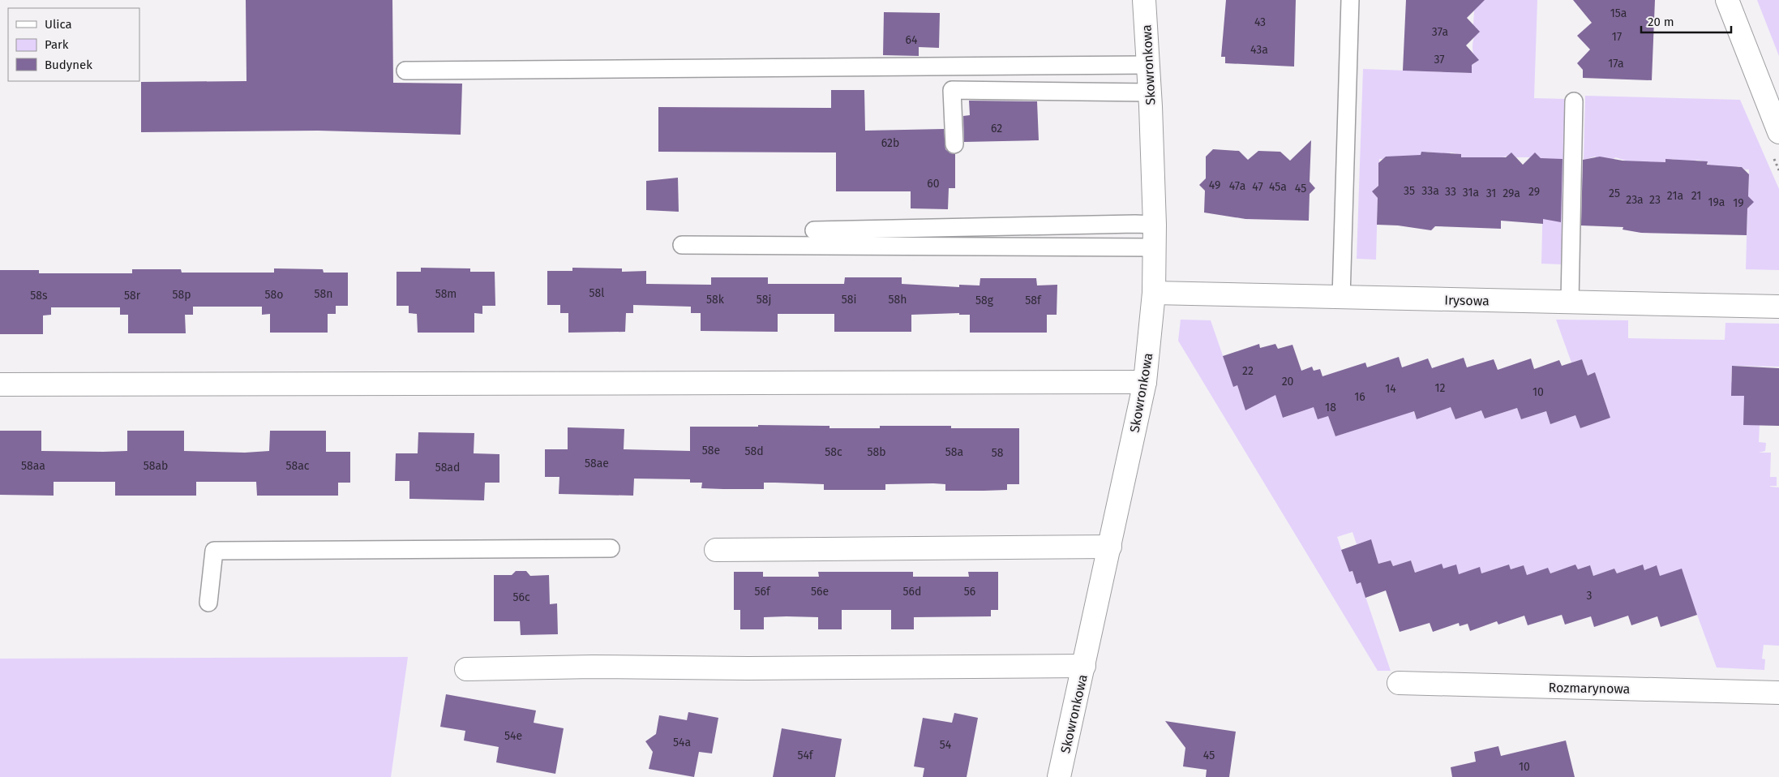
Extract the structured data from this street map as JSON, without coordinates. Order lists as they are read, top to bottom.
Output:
{
  "streets": {
    "street": ["Skowronkowa", "Irysowa", "Rozmarynowa"]
  },
  "crossings": [
    ["Skowronkowa", "Irysowa"]
  ],
  "house_numbers": [
    "15a",
    "43",
    "37a",
    "17",
    "64",
    "43a",
    "37",
    "17a",
    "62",
    "62b",
    "60",
    "49",
    "47a",
    "47",
    "45a",
    "45",
    "35",
    "33a",
    "33",
    "29",
    "31a",
    "31",
    "29a",
    "25",
    "21a",
    "21",
    "23a",
    "23",
    "19a",
    "19",
    "58l",
    "58n",
    "58m",
    "58p",
    "58o",
    "58s",
    "58r",
    "58k",
    "58j",
    "58i",
    "58h",
    "58g",
    "58f",
    "22",
    "20",
    "12",
    "14",
    "10",
    "16",
    "18",
    "58e",
    "58d",
    "58c",
    "58b",
    "58a",
    "58",
    "58ae",
    "58aa",
    "58ab",
    "58ac",
    "58ad",
    "56f",
    "56e",
    "56d",
    "56",
    "3",
    "56c",
    "54e",
    "54a",
    "54",
    "54f",
    "45",
    "10"
  ],
  "legend": ["Ulica", "Park", "Budynek"],
  "scale_bar": "20 m"
}
